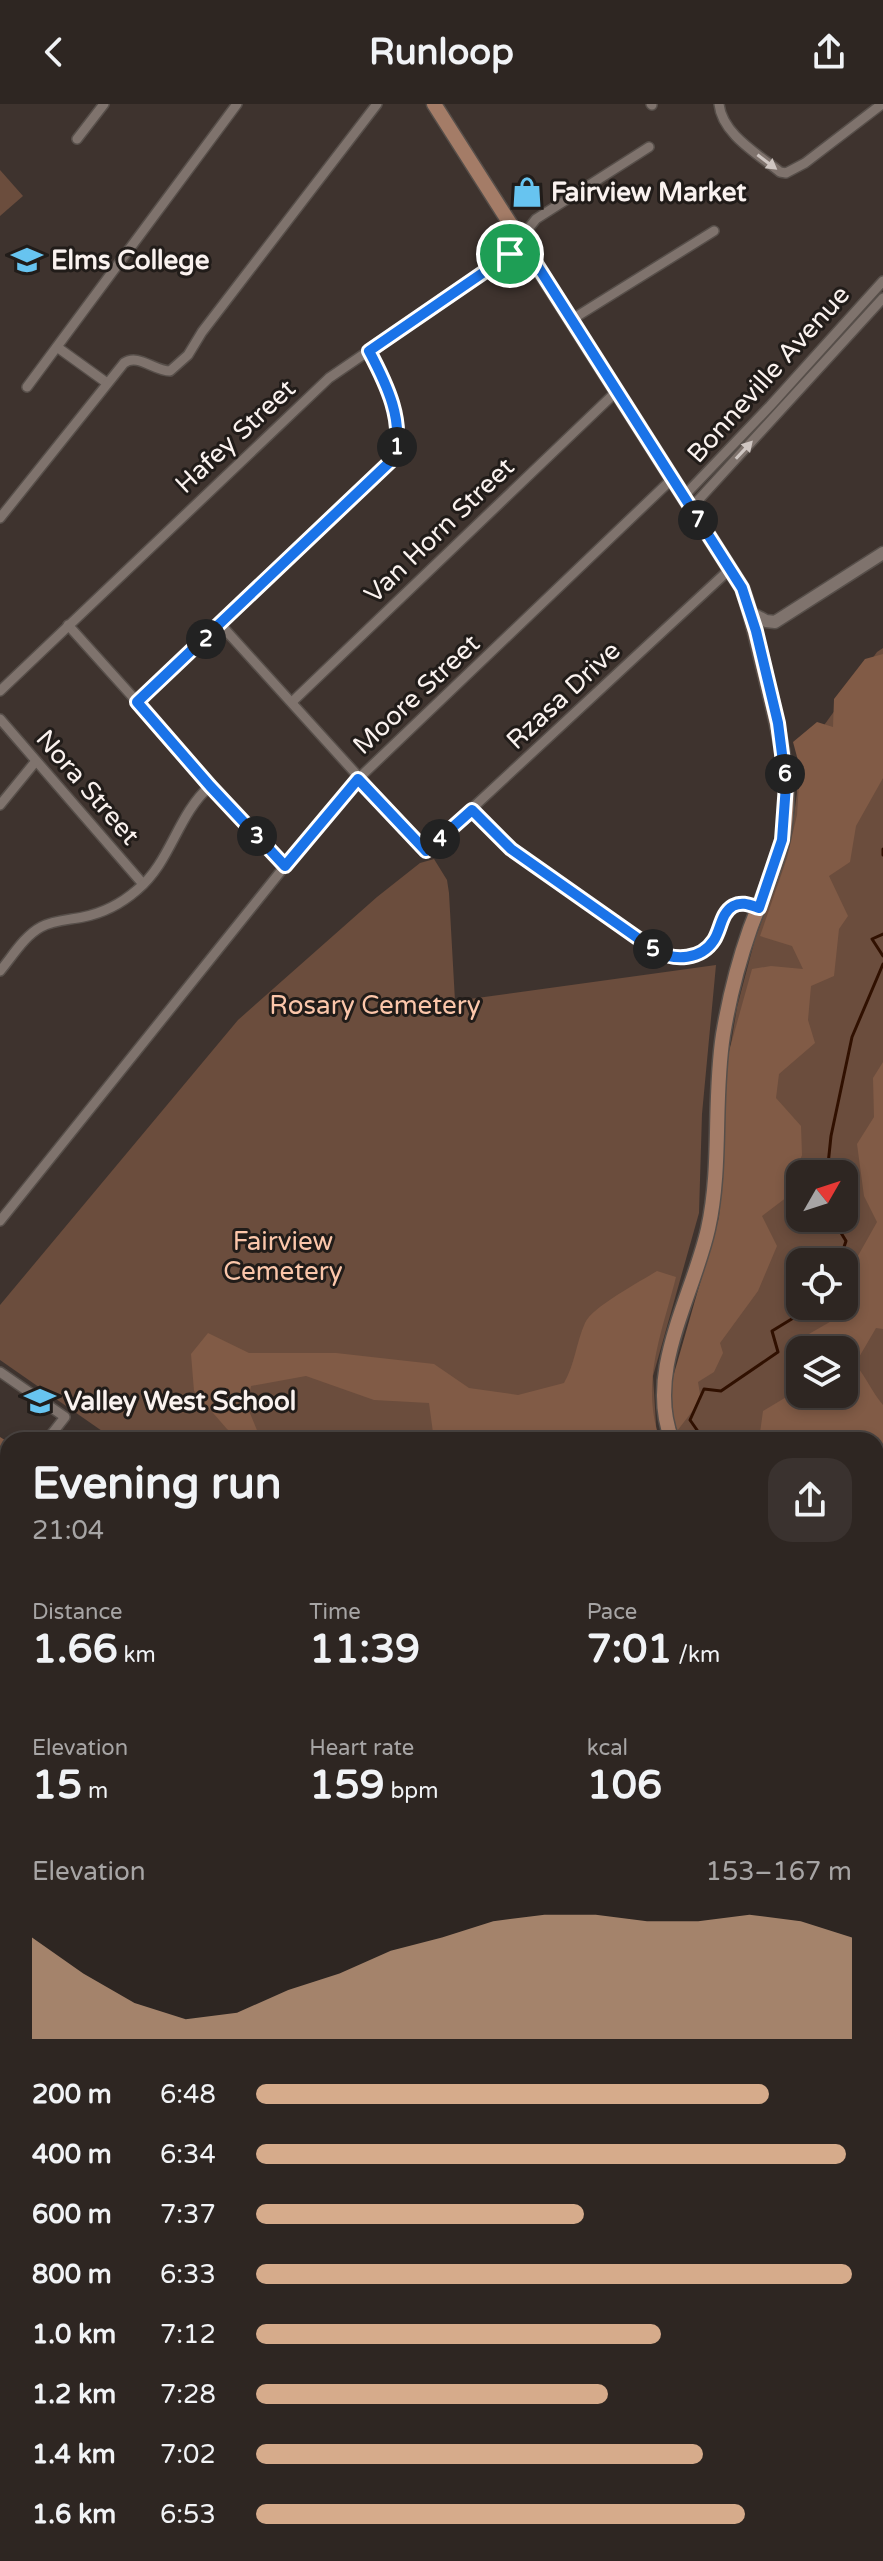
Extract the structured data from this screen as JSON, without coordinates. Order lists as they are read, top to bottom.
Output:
{
  "streets": {
    "street": [
      "Bonneville Avenue",
      "Hafey Street",
      "Van Horn Street",
      "Moore Street",
      "Rzasa Drive",
      "Nora Street"
    ]
  },
  "crossings": [
    ["Moore Street", "Rzasa Drive"]
  ],
  "parks": ["Rosary Cemetery", "Fairview Cemetery"],
  "places": {
    "shop": ["Fairview Market"],
    "school or university": ["Elms College", "Valley West School"]
  },
  "north": "top right",
  "page": {
    "header": "Runloop",
    "pins": [
      "1",
      "7",
      "2",
      "6",
      "3",
      "4",
      "5"
    ],
    "heading": ["Evening run", "21:04"],
    "stats": [
      ["Distance", "1.66 km"],
      ["Time", "11:39"],
      ["Pace", "7:01 /km"],
      ["Elevation", "15 m"],
      ["Heart rate", "159 bpm"],
      ["kcal", "106"]
    ],
    "chart": ["Elevation", "153–167 m"],
    "list": [
      {
        "name": "200 m",
        "note": "6:48"
      },
      {
        "name": "400 m",
        "note": "6:34"
      },
      {
        "name": "600 m",
        "note": "7:37"
      },
      {
        "name": "800 m",
        "note": "6:33"
      },
      {
        "name": "1.0 km",
        "note": "7:12"
      },
      {
        "name": "1.2 km",
        "note": "7:28"
      },
      {
        "name": "1.4 km",
        "note": "7:02"
      },
      {
        "name": "1.6 km",
        "note": "6:53"
      }
    ]
  }
}
